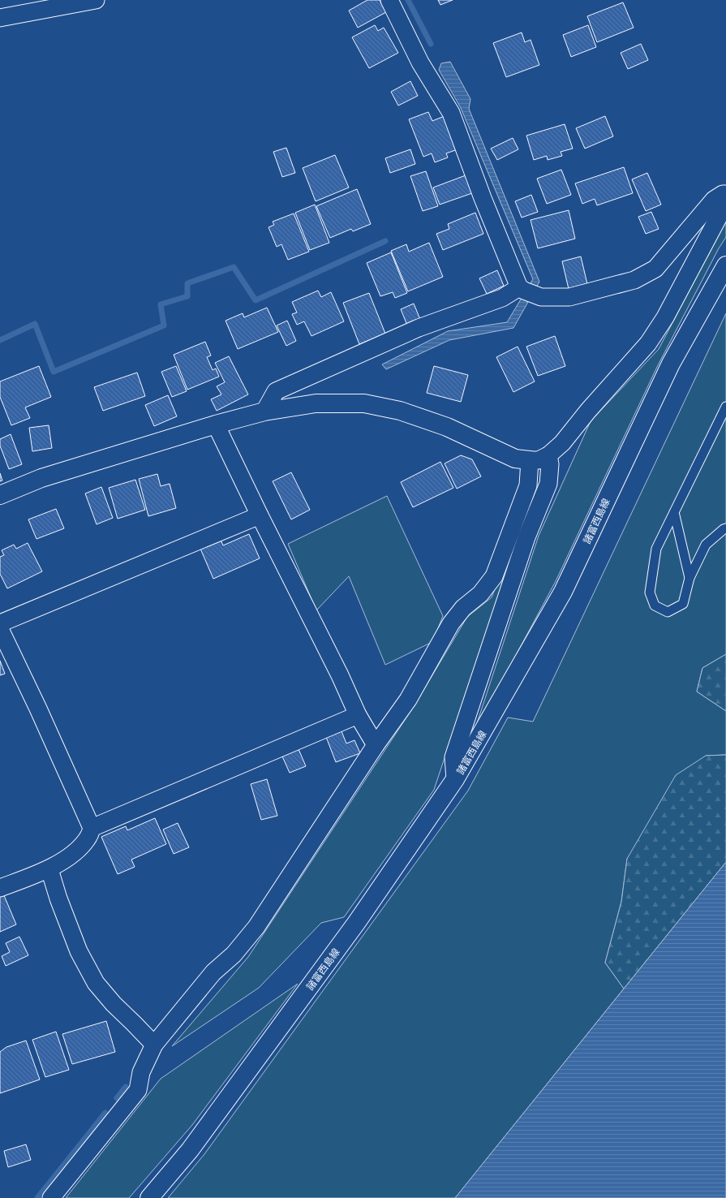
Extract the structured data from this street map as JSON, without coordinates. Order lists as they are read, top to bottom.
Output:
{
  "streets": {
    "main road": ["諸富西島線"]
  }
}
